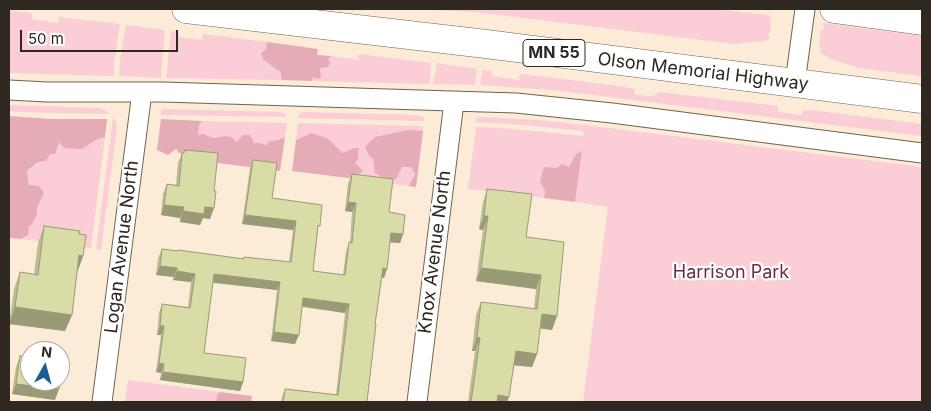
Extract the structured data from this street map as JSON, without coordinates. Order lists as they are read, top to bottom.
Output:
{
  "streets": {
    "main road": ["MN 55", "Olson Memorial Highway"],
    "street": ["Logan Avenue North", "Knox Avenue North"]
  },
  "parks": ["Harrison Park"],
  "scale_bar": "50 m",
  "north": "top"
}
